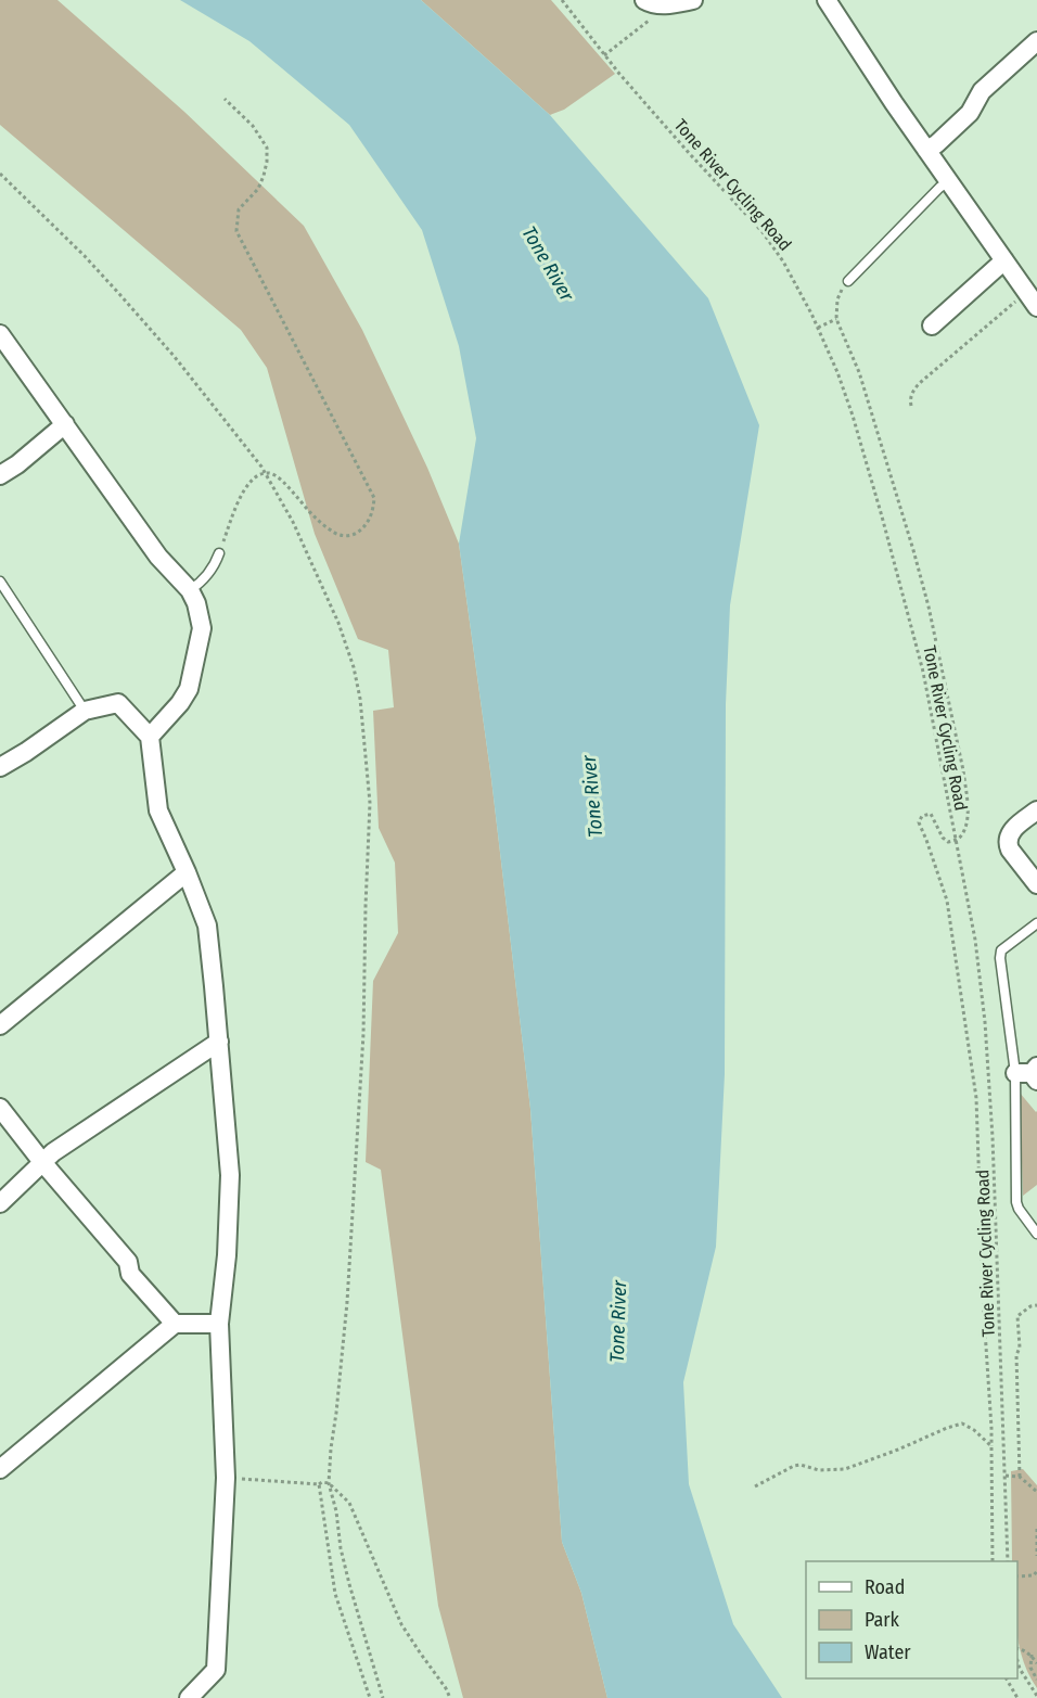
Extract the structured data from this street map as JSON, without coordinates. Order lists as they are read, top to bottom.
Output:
{
  "streets": {
    "path": ["Tone River Cycling Road"]
  },
  "water": ["Tone River"],
  "legend": ["Road", "Park", "Water"]
}
